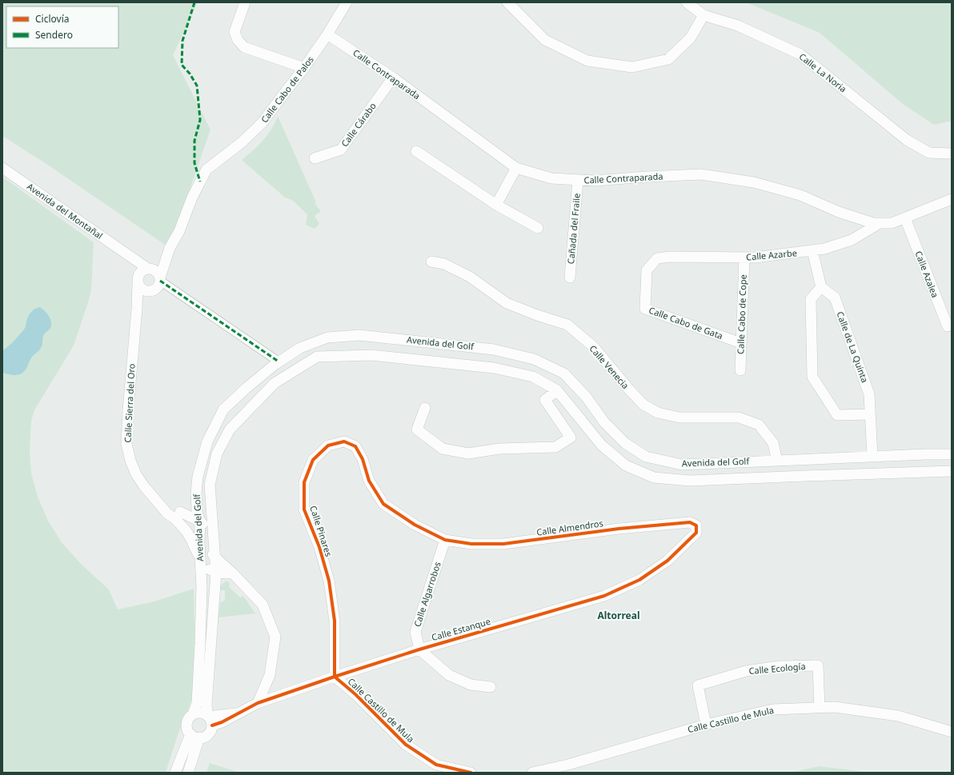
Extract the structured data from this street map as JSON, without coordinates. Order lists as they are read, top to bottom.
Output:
{
  "streets": {
    "street": [
      "Calle La Noria",
      "Calle Contraparada",
      "Calle Cabo de Palos",
      "Calle Cárabo",
      "Avenida del Montañal",
      "Cañada del Fraile",
      "Calle Azarbe",
      "Calle Azalea",
      "Calle Cabo de Cope",
      "Calle Cabo de Gata",
      "Avenida del Golf",
      "Calle de La Quinta",
      "Calle Venecia",
      "Calle Sierra del Oro",
      "Calle Almendros",
      "Calle Pinares",
      "Calle Algarrobos",
      "Calle Estanque",
      "Calle Ecología",
      "Calle Castillo de Mula"
    ]
  },
  "crossings": [
    ["Calle Contraparada", "Calle Cabo de Palos"],
    ["Calle Contraparada", "Calle Cárabo"],
    ["Calle Contraparada", "Cañada del Fraile"],
    ["Calle Contraparada", "Calle Azarbe"],
    ["Calle Contraparada", "Calle Azalea"],
    ["Calle Cabo de Palos", "Avenida del Montañal"],
    ["Calle Cabo de Palos", "Calle Sierra del Oro"],
    ["Avenida del Montañal", "Calle Sierra del Oro"],
    ["Calle Azarbe", "Calle Cabo de Cope"],
    ["Calle Azarbe", "Calle Cabo de Gata"],
    ["Calle Cabo de Cope", "Calle Cabo de Gata"],
    ["Avenida del Golf", "Calle de La Quinta"],
    ["Avenida del Golf", "Calle Venecia"],
    ["Avenida del Golf", "Calle Sierra del Oro"],
    ["Avenida del Golf", "Calle Estanque"],
    ["Calle Almendros", "Calle Pinares"],
    ["Calle Almendros", "Calle Algarrobos"],
    ["Calle Almendros", "Calle Estanque"],
    ["Calle Pinares", "Calle Algarrobos"],
    ["Calle Pinares", "Calle Estanque"],
    ["Calle Pinares", "Calle Castillo de Mula"],
    ["Calle Algarrobos", "Calle Estanque"],
    ["Calle Estanque", "Calle Castillo de Mula"],
    ["Calle Ecología", "Calle Castillo de Mula"]
  ],
  "districts": ["Altorreal"],
  "legend": ["Ciclovía", "Sendero"]
}
